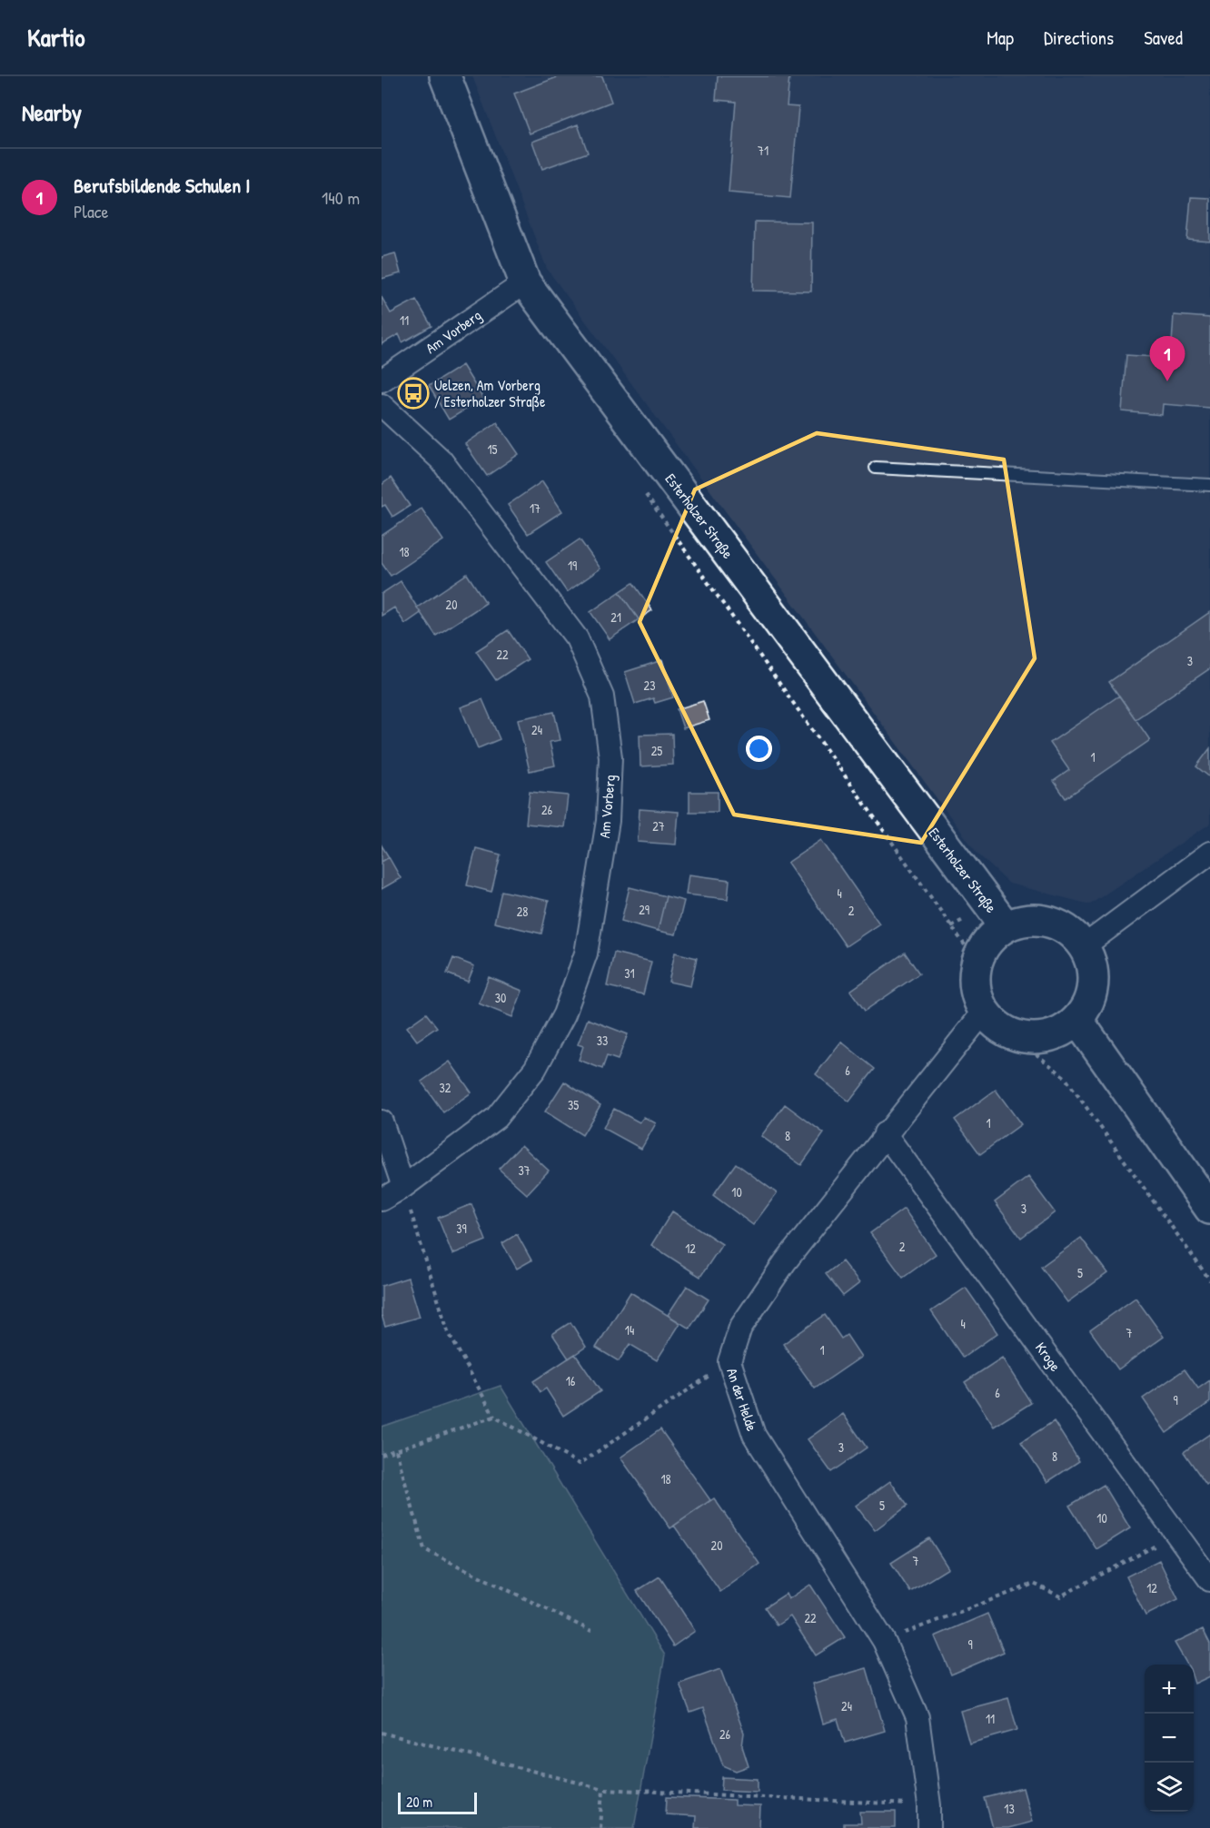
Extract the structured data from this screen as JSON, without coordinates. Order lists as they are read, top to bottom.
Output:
{
  "streets": {
    "main road": ["Esterholzer Straße"],
    "street": ["Am Vorberg", "Kroge", "An der Helde"]
  },
  "crossings": [
    ["Am Vorberg", "Esterholzer Straße"],
    ["Esterholzer Straße", "An der Helde"],
    ["Kroge", "An der Helde"]
  ],
  "places": {
    "bus stop": ["Uelzen, Am Vorberg / Esterholzer Straße"]
  },
  "house_numbers": [
    "71",
    "11",
    "15",
    "17",
    "18",
    "19",
    "20",
    "21",
    "22",
    "3",
    "23",
    "24",
    "25",
    "1",
    "26",
    "27",
    "4",
    "29",
    "2",
    "28",
    "31",
    "30",
    "33",
    "6",
    "32",
    "35",
    "1",
    "8",
    "37",
    "10",
    "3",
    "39",
    "2",
    "12",
    "5",
    "4",
    "14",
    "7",
    "1",
    "16",
    "6",
    "9",
    "3",
    "8",
    "18",
    "5",
    "10",
    "20",
    "7",
    "12",
    "22",
    "9",
    "24",
    "11",
    "26",
    "13"
  ],
  "scale_bar": "20 m",
  "page": {
    "header": "Kartio",
    "nav": ["Map", "Directions", "Saved"],
    "heading": "Nearby",
    "list": [
      {
        "mark": "1",
        "name": "Berufsbildende Schulen I",
        "note": "Place",
        "value": "140 m"
      }
    ],
    "pins": "1",
    "map_buttons": ["+", "−"],
    "scale": "20 m"
  }
}
